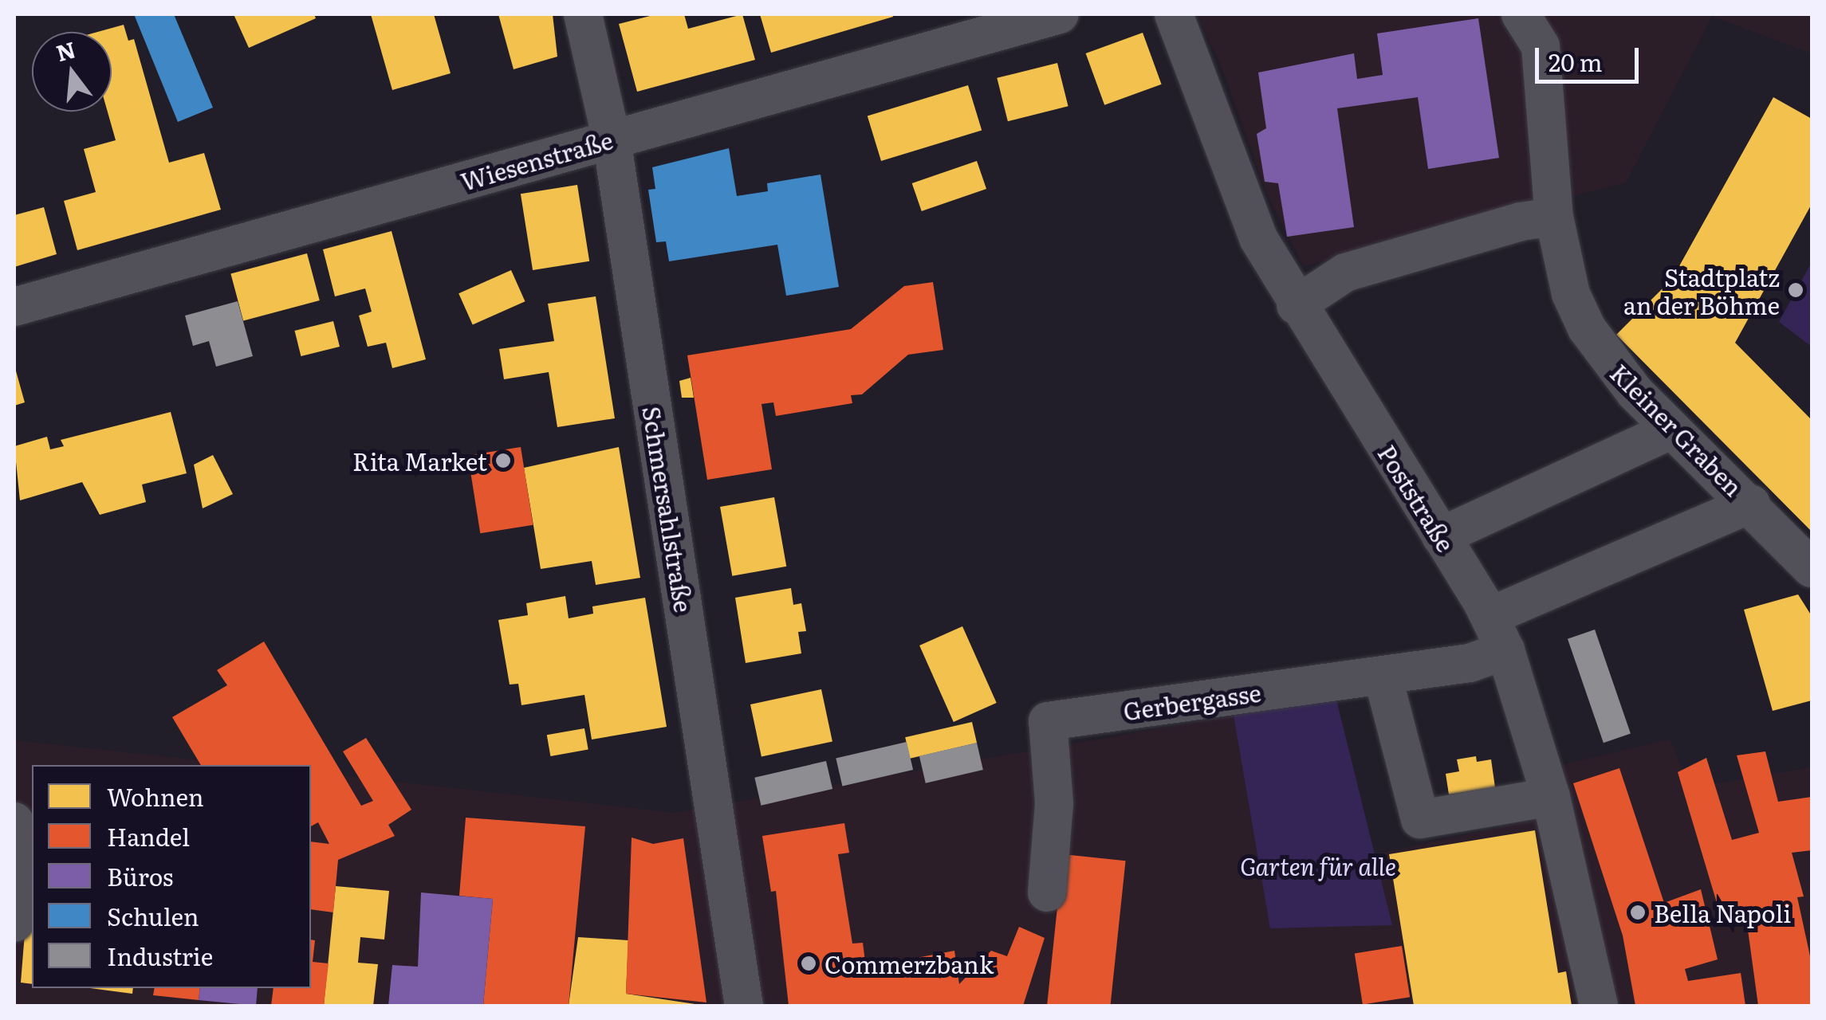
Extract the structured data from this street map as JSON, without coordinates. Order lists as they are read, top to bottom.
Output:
{
  "streets": {
    "street": [
      "Wiesenstraße",
      "Kleiner Graben",
      "Poststraße",
      "Schmersahlstraße",
      "Gerbergasse"
    ]
  },
  "crossings": [
    ["Wiesenstraße", "Schmersahlstraße"],
    ["Poststraße", "Gerbergasse"]
  ],
  "parks": ["Garten für alle"],
  "places": [
    "Stadtplatz an der Böhme",
    "Rita Market",
    "Bella Napoli",
    "Commerzbank"
  ],
  "legend": [
    "Wohnen",
    "Handel",
    "Büros",
    "Schulen",
    "Industrie"
  ],
  "scale_bar": "20 m",
  "north": "top"
}
